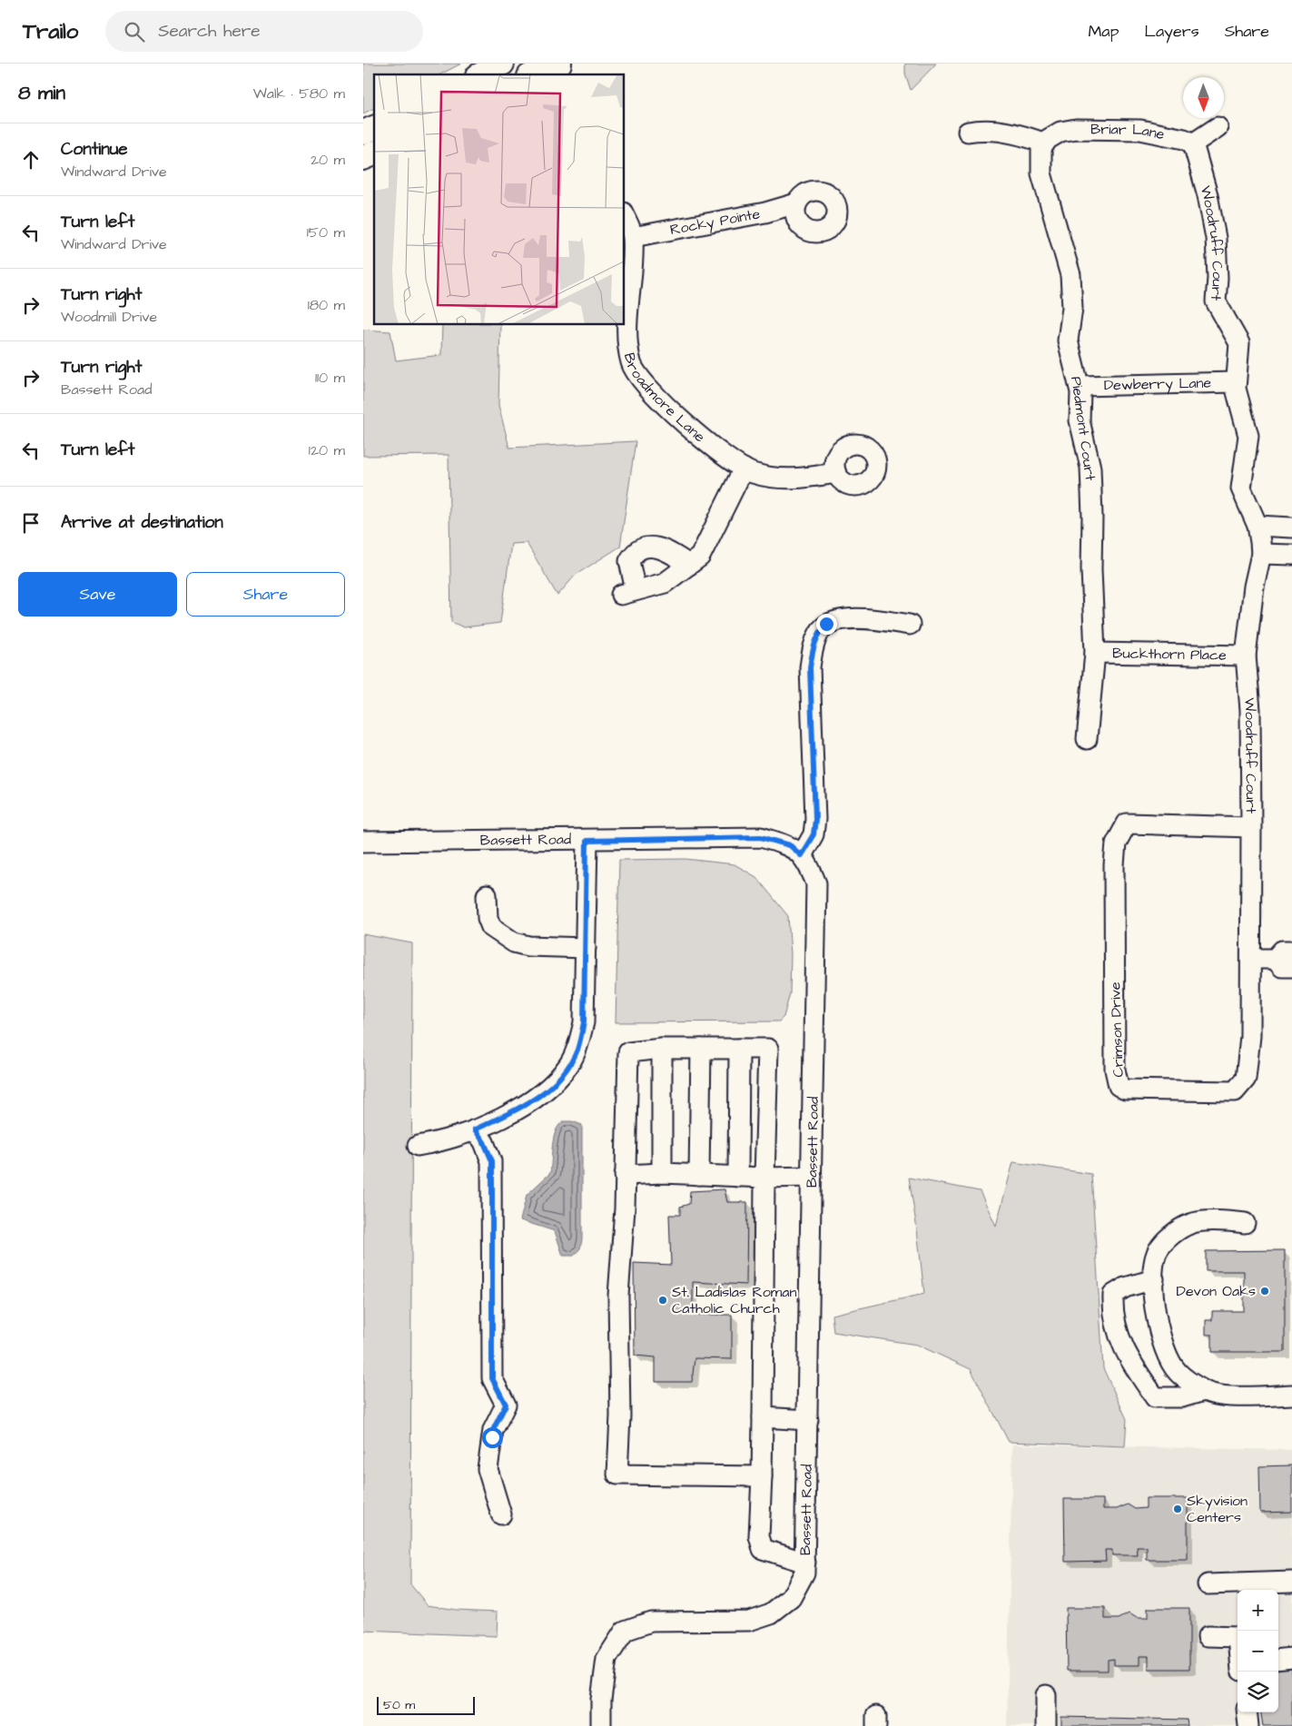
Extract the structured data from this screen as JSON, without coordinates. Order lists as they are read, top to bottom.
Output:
{
  "streets": {
    "street": [
      "Briar Lane",
      "Rocky Pointe",
      "Woodruff Court",
      "Dewberry Lane",
      "Broadmore Lane",
      "Piedmont Court",
      "Buckthorn Place",
      "Bassett Road",
      "Crimson Drive"
    ]
  },
  "crossings": [
    ["Briar Lane", "Woodruff Court"],
    ["Briar Lane", "Piedmont Court"],
    ["Rocky Pointe", "Broadmore Lane"],
    ["Woodruff Court", "Dewberry Lane"],
    ["Woodruff Court", "Buckthorn Place"],
    ["Woodruff Court", "Crimson Drive"],
    ["Dewberry Lane", "Piedmont Court"],
    ["Piedmont Court", "Buckthorn Place"]
  ],
  "places": ["Devon Oaks", "St. Ladislas Roman Catholic Church", "Skyvision Centers"],
  "scale_bar": "50 m",
  "north": "bottom",
  "page": {
    "header": "Trailo",
    "search": "Search here",
    "nav": ["Map", "Layers", "Share"],
    "heading": ["8 min", "Walk · 580 m"],
    "list": [
      ["Continue", "Windward Drive", "20 m"],
      ["Turn left", "Windward Drive", "150 m"],
      ["Turn right", "Woodmill Drive", "180 m"],
      ["Turn right", "Bassett Road", "110 m"],
      ["Turn left", "120 m"],
      "Arrive at destination"
    ],
    "buttons": ["Save", "Share"],
    "map_buttons": ["+", "−"],
    "scale": "50 m"
  }
}
